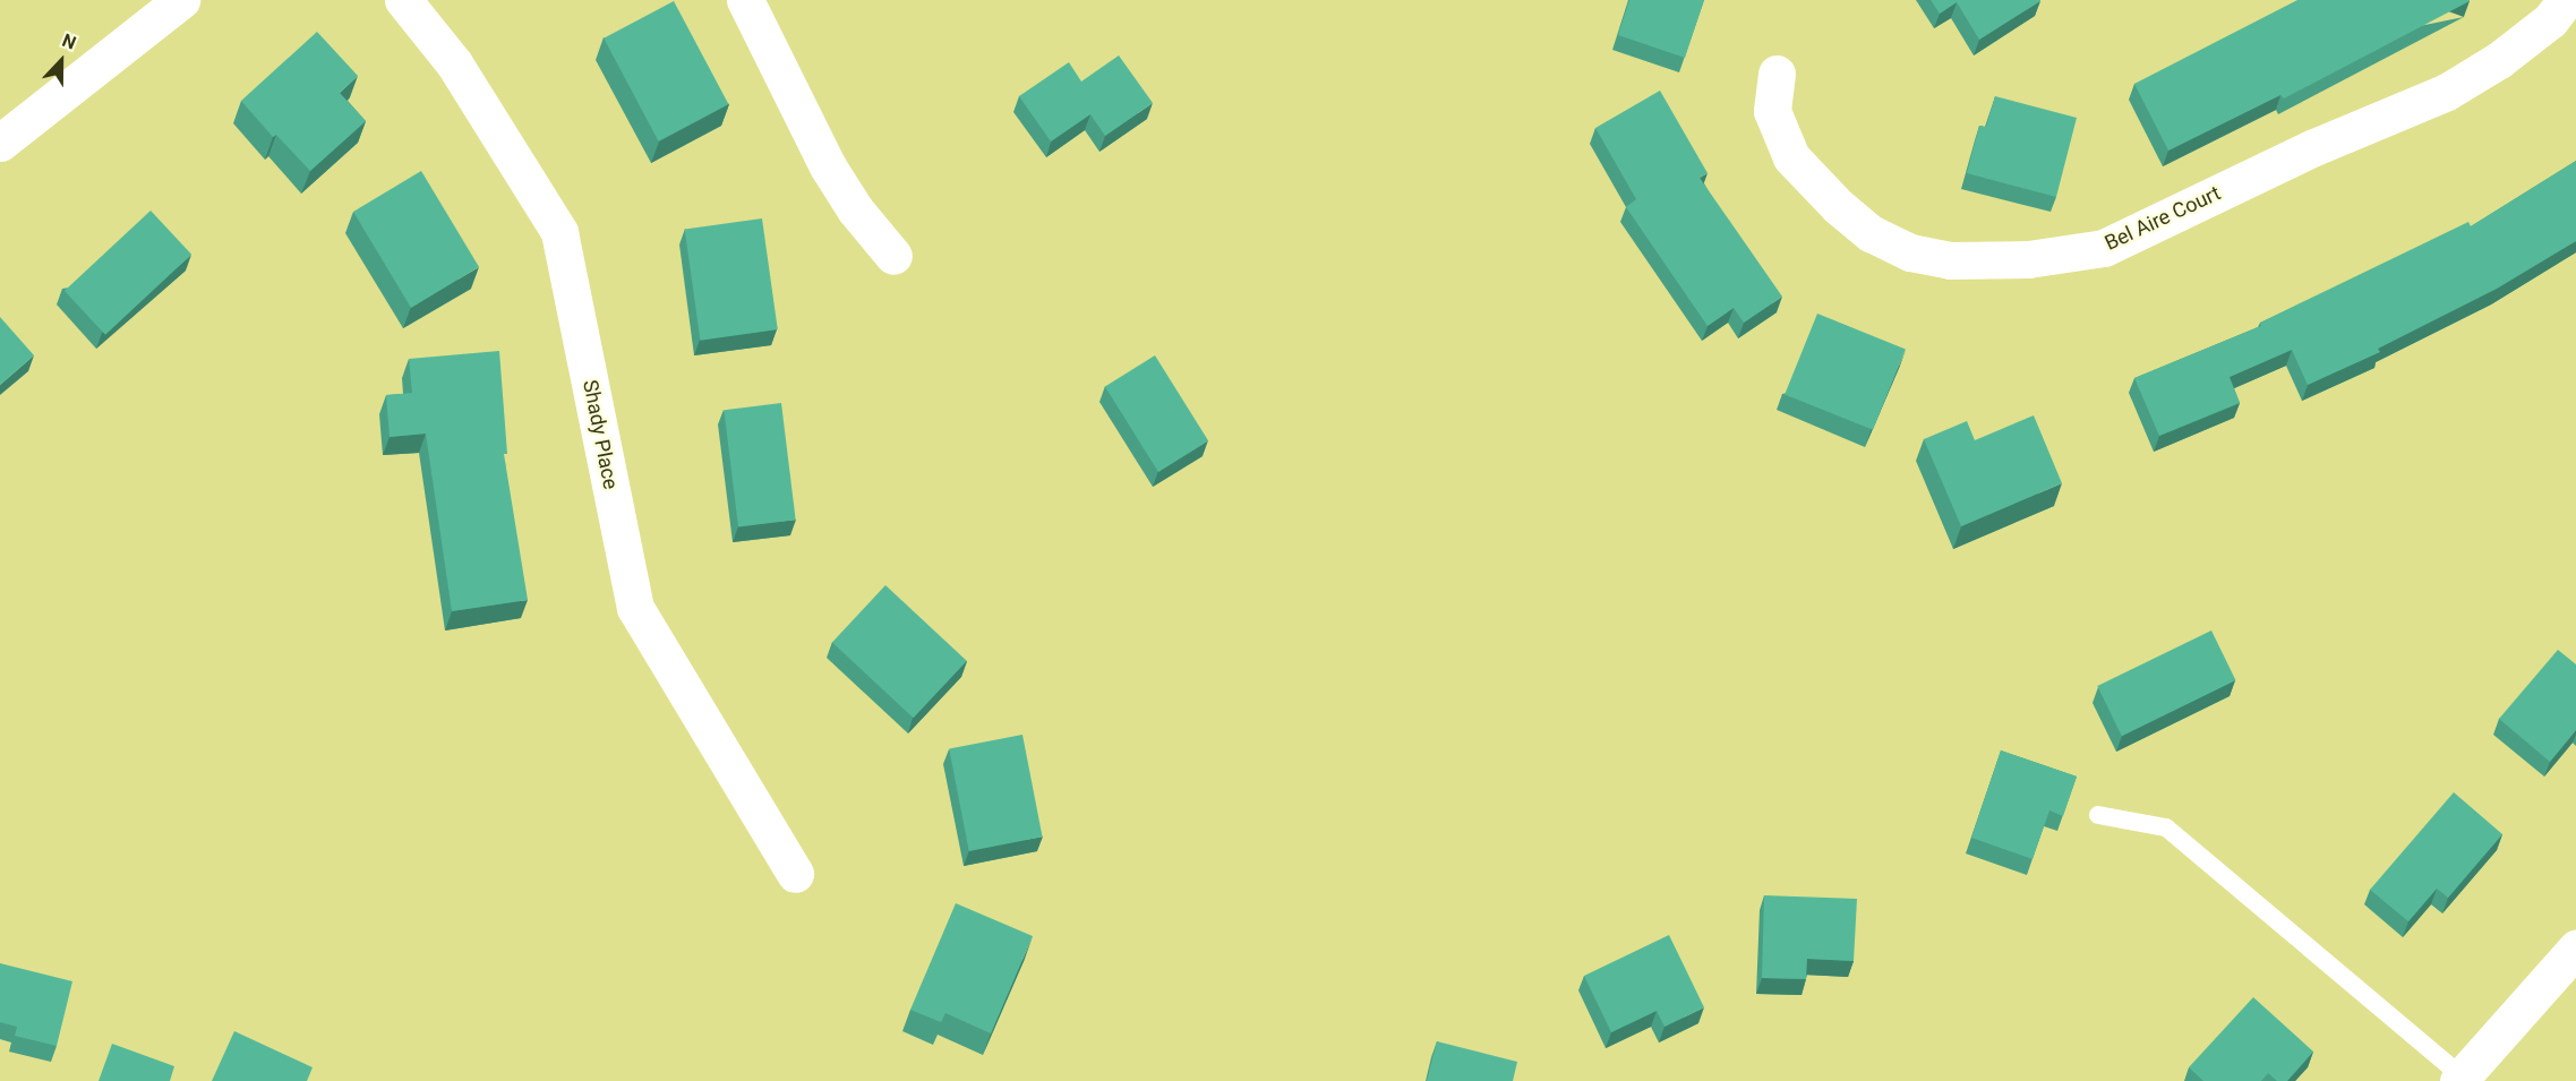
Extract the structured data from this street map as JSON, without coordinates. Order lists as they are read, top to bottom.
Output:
{
  "streets": {
    "street": ["Bel Aire Court", "Shady Place"]
  },
  "north": "top"
}
